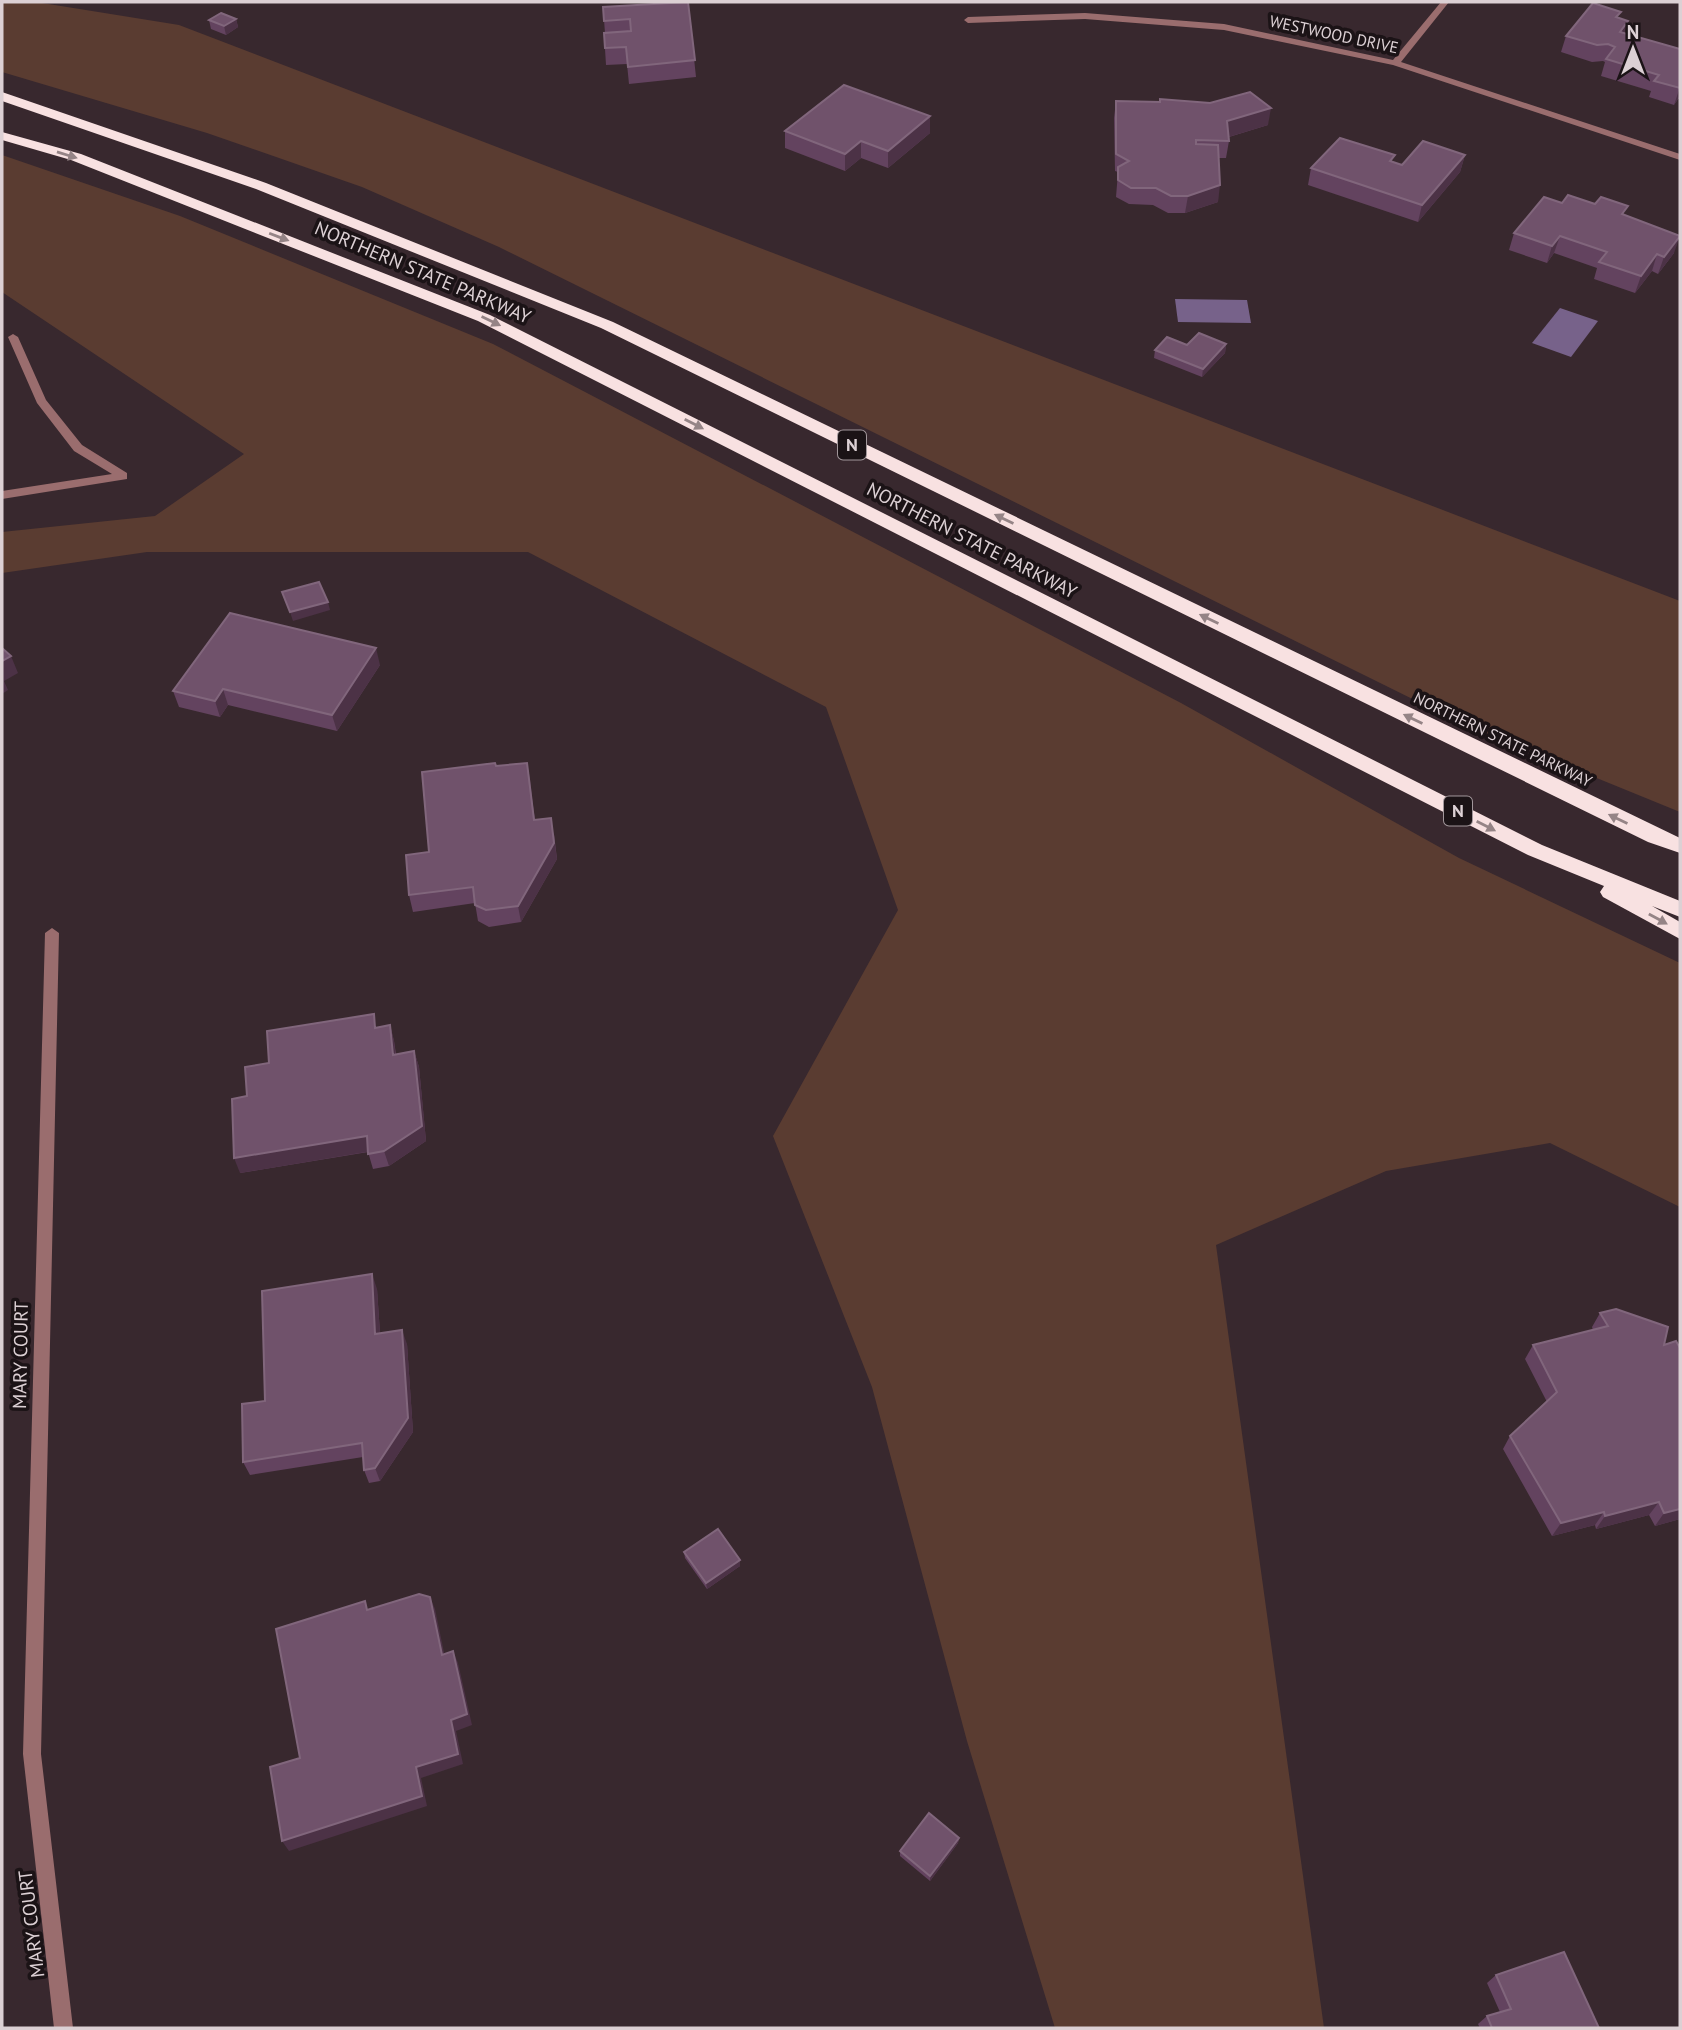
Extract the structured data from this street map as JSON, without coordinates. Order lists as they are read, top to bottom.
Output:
{
  "streets": {
    "highway": ["NORTHERN STATE PARKWAY", "N"],
    "street": ["WESTWOOD DRIVE", "MARY COURT"]
  },
  "north": "top"
}
